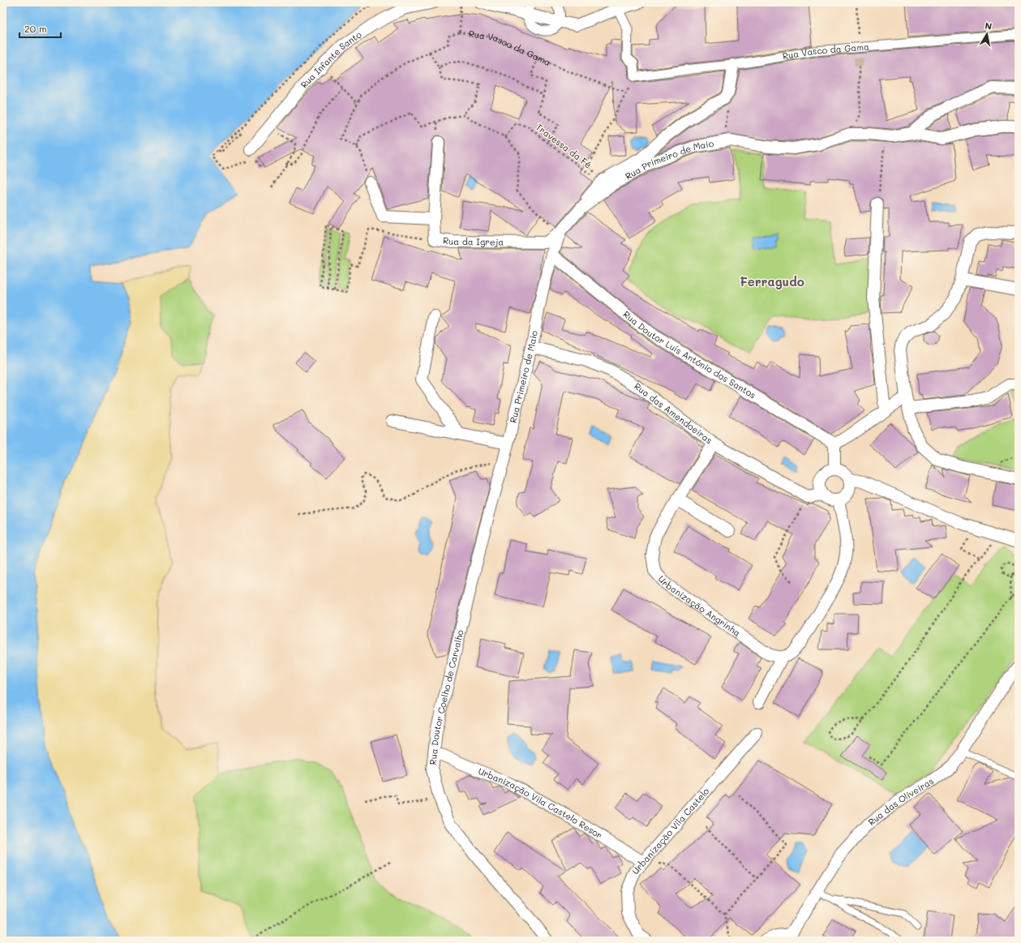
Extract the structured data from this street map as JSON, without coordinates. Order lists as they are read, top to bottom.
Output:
{
  "streets": {
    "street": [
      "Rua Vasco da Gama",
      "Rua Infante Santo",
      "Rua Primeiro de Maio",
      "Rua da Igreja",
      "Rua Doutor Luís António dos Santos",
      "Rua das Amendoeiras",
      "Urbanização Angrinha",
      "Rua Doutor Coelho de Carvalho",
      "Rua das Oliveiras",
      "Urbanização Vila Castelo Resor",
      "Urbanização Vila Castelo"
    ],
    "path": ["Travessa da Fé"]
  },
  "crossings": [
    ["Rua Vasco da Gama", "Travessa da Fé"],
    ["Rua Primeiro de Maio", "Rua da Igreja"],
    ["Rua Primeiro de Maio", "Rua Doutor Luís António dos Santos"],
    ["Rua Primeiro de Maio", "Rua das Amendoeiras"],
    ["Rua Primeiro de Maio", "Rua Doutor Coelho de Carvalho"],
    ["Rua das Amendoeiras", "Urbanização Angrinha"],
    ["Rua Doutor Coelho de Carvalho", "Urbanização Vila Castelo Resor"],
    ["Urbanização Vila Castelo Resor", "Urbanização Vila Castelo"]
  ],
  "districts": ["Ferragudo"],
  "scale_bar": "20 m",
  "north": "top"
}
